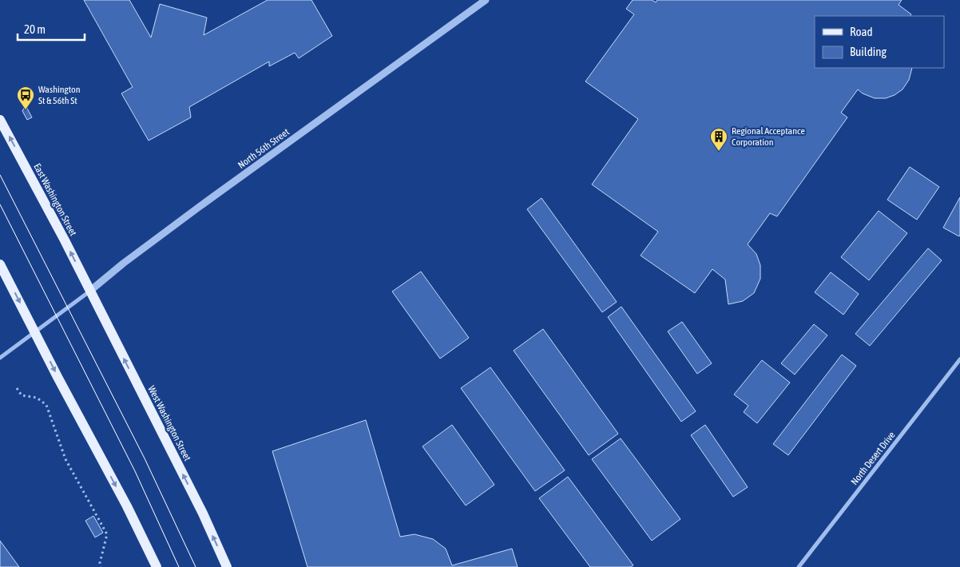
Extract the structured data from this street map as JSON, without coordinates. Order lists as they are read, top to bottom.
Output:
{
  "streets": {
    "main road": ["East Washington Street", "West Washington Street"],
    "street": ["North 56th Street", "North Desert Drive"]
  },
  "crossings": [
    ["North 56th Street", "East Washington Street"],
    ["North 56th Street", "West Washington Street"],
    ["East Washington Street", "West Washington Street"]
  ],
  "places": {
    "bus stop": ["Washington St & 56th St"],
    "building": ["Regional Acceptance Corporation"]
  },
  "legend": ["Road", "Building"],
  "scale_bar": "20 m"
}
